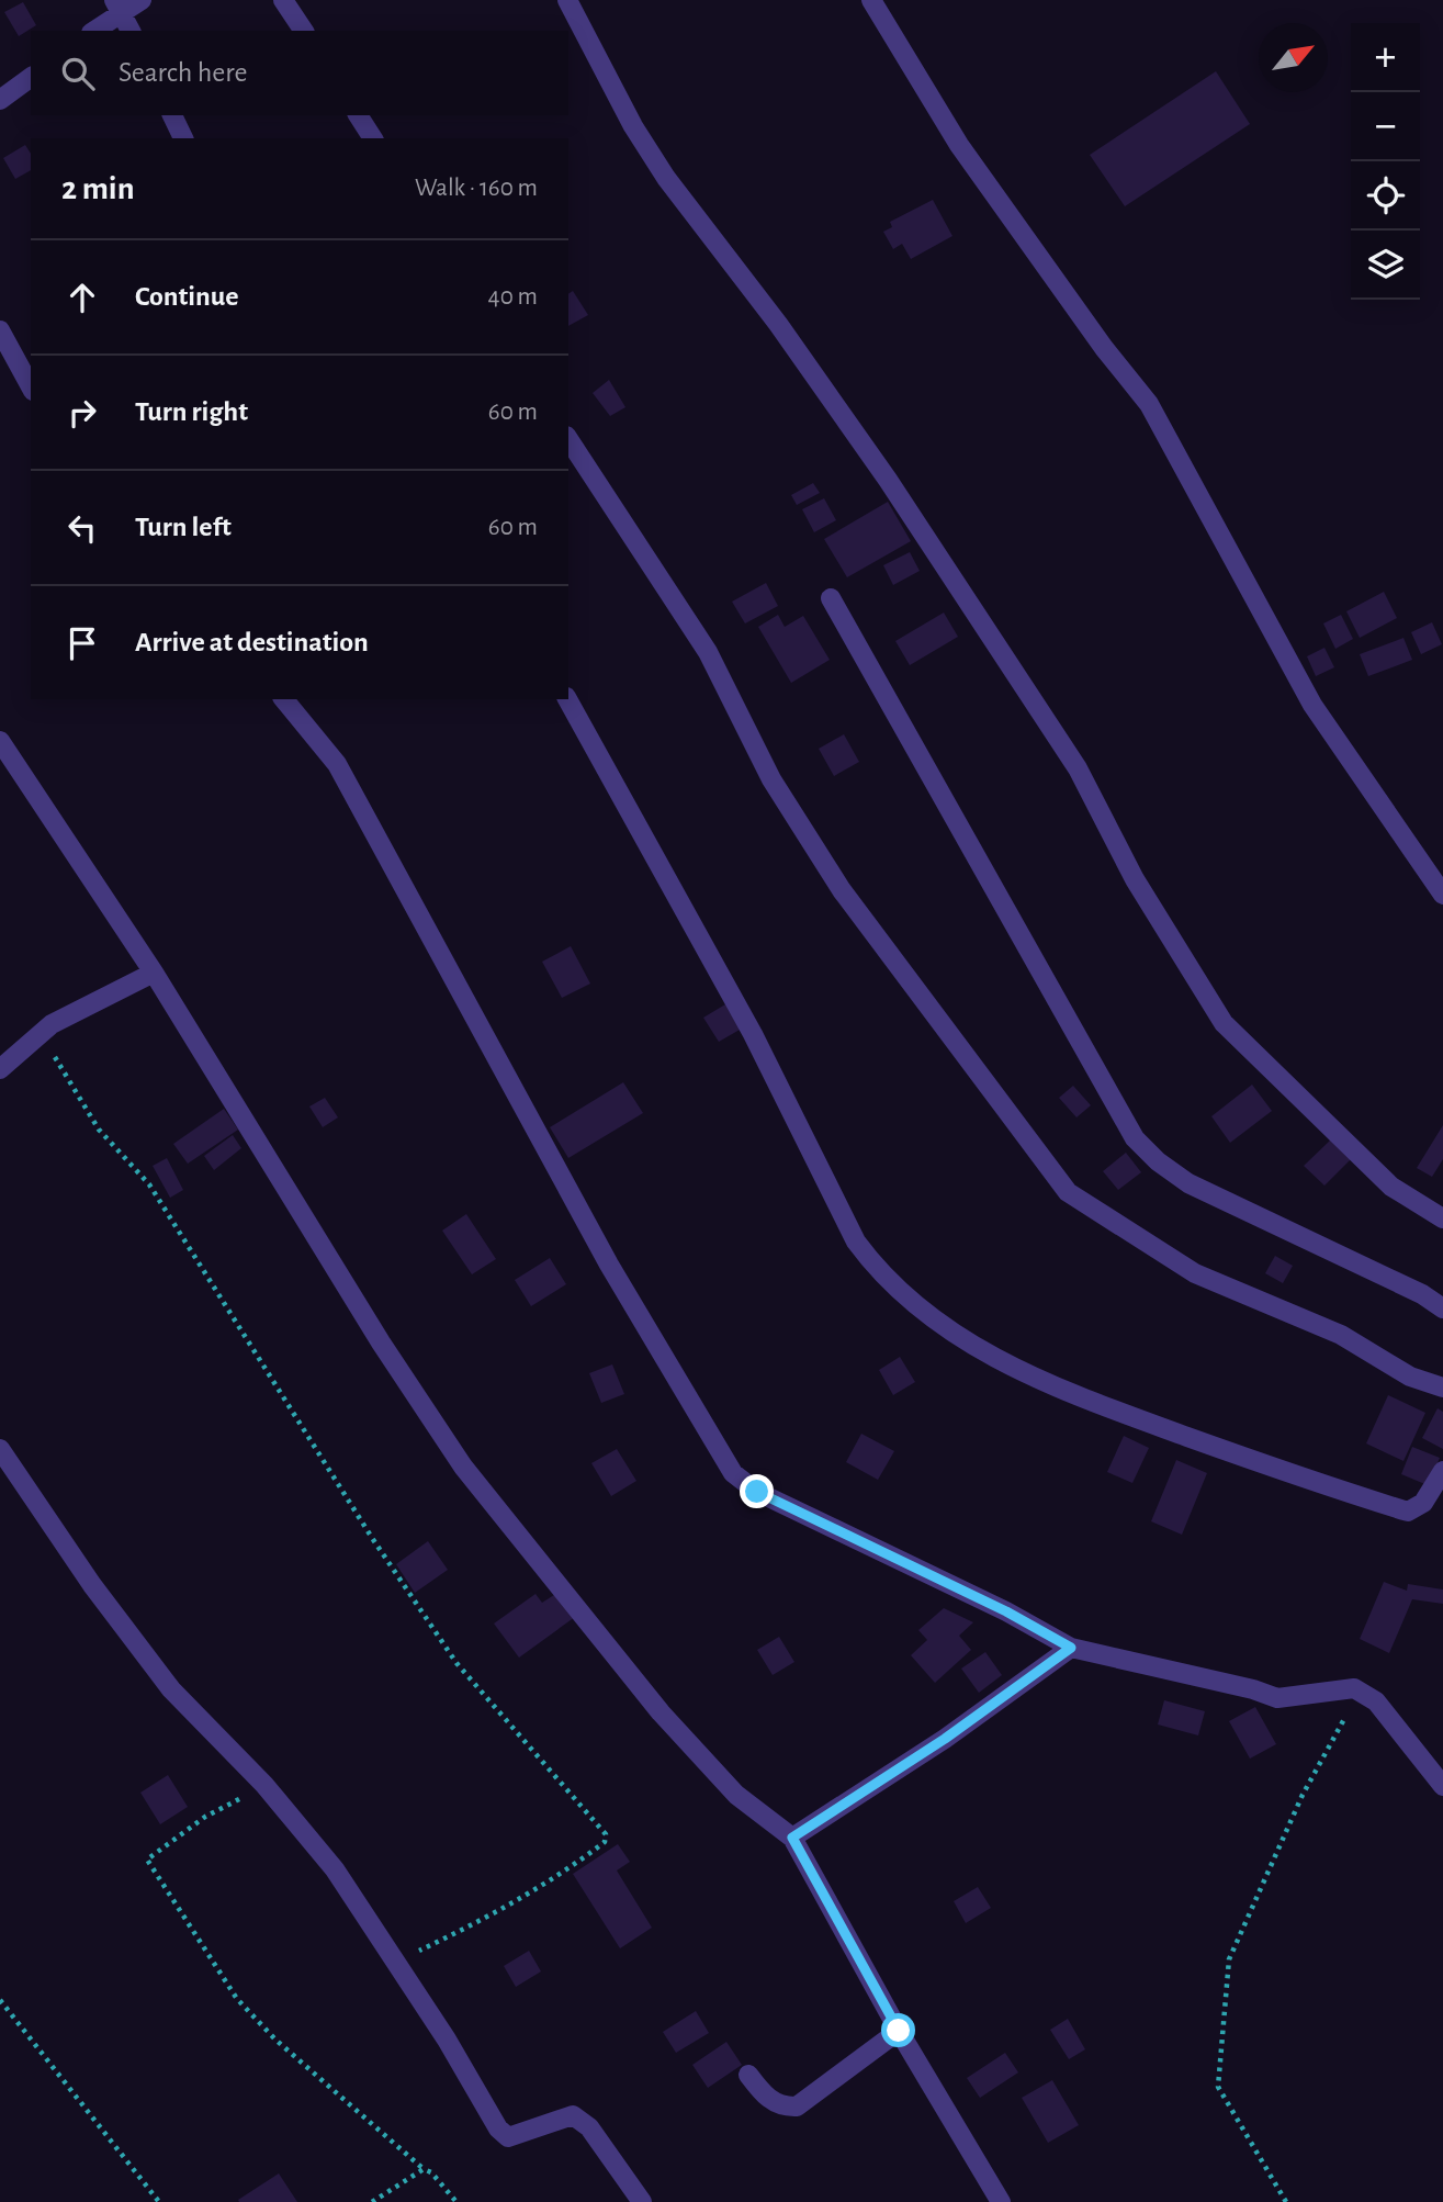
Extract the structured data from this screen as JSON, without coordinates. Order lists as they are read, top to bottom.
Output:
{
  "north": "top right",
  "page": {
    "map_buttons": ["+", "−"],
    "search": "Search here",
    "heading": ["2 min", "Walk · 160 m"],
    "list": [
      ["Continue", "40 m"],
      ["Turn right", "60 m"],
      ["Turn left", "60 m"],
      "Arrive at destination"
    ]
  }
}
